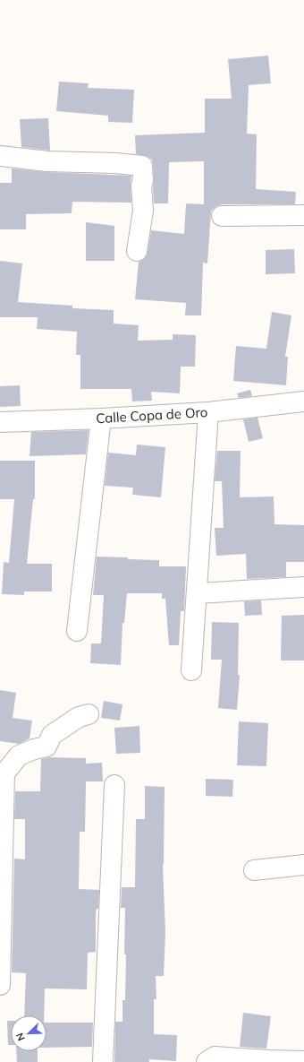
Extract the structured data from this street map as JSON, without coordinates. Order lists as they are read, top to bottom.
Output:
{
  "streets": {
    "street": ["Calle Copa de Oro"]
  },
  "north": "bottom left"
}
